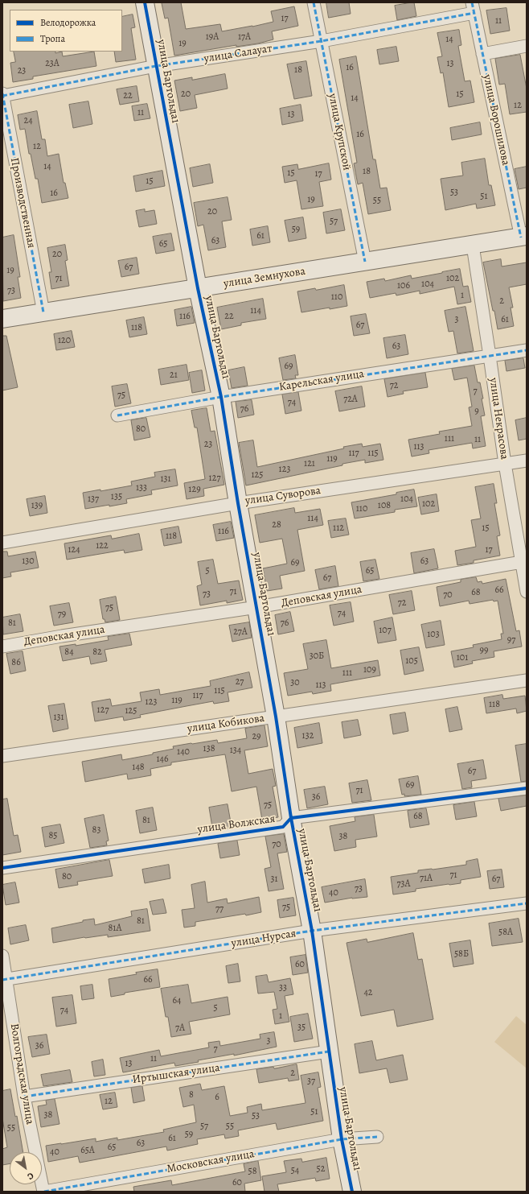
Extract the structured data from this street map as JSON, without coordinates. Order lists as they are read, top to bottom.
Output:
{
  "streets": {
    "street": [
      "улица Салауат",
      "улица Бартольда1",
      "улица Ворошилова",
      "улица Крупской",
      "Производственная",
      "улица Земнухова",
      "Карельская улица",
      "улица Некрасова",
      "улица Суворова",
      "Деповская улица",
      "улица Кобикова",
      "улица Волжская",
      "улица Нурсая",
      "Волгоградская улица",
      "Иртышская улица",
      "Московская улица"
    ]
  },
  "crossings": [
    ["улица Салауат", "улица Бартольда1"],
    ["улица Салауат", "улица Ворошилова"],
    ["улица Салауат", "улица Крупской"],
    ["улица Салауат", "Производственная"],
    ["улица Бартольда1", "улица Земнухова"],
    ["улица Бартольда1", "Карельская улица"],
    ["улица Бартольда1", "улица Суворова"],
    ["улица Бартольда1", "Деповская улица"],
    ["улица Бартольда1", "улица Кобикова"],
    ["улица Бартольда1", "улица Волжская"],
    ["улица Бартольда1", "улица Нурсая"],
    ["улица Бартольда1", "Иртышская улица"],
    ["улица Бартольда1", "Московская улица"],
    ["улица Ворошилова", "улица Земнухова"],
    ["улица Крупской", "улица Земнухова"],
    ["Производственная", "улица Земнухова"],
    ["улица Земнухова", "улица Некрасова"],
    ["Карельская улица", "улица Некрасова"],
    ["улица Некрасова", "улица Суворова"],
    ["улица Некрасова", "Деповская улица"],
    ["улица Нурсая", "Волгоградская улица"],
    ["Волгоградская улица", "Иртышская улица"],
    ["Волгоградская улица", "Московская улица"]
  ],
  "house_numbers": [
    "17",
    "11",
    "19А",
    "17А",
    "14",
    "19",
    "23А",
    "13",
    "16",
    "18",
    "23",
    "20",
    "15",
    "22",
    "14",
    "12",
    "11",
    "13",
    "24",
    "16",
    "12",
    "14",
    "18",
    "15",
    "17",
    "15",
    "53",
    "16",
    "51",
    "19",
    "55",
    "20",
    "57",
    "59",
    "61",
    "63",
    "65",
    "20",
    "67",
    "19",
    "71",
    "102",
    "104",
    "106",
    "73",
    "1",
    "110",
    "2",
    "114",
    "116",
    "22",
    "3",
    "61",
    "67",
    "118",
    "120",
    "63",
    "69",
    "21",
    "72",
    "7",
    "75",
    "72А",
    "74",
    "76",
    "9",
    "80",
    "111",
    "11",
    "23",
    "113",
    "117",
    "115",
    "119",
    "121",
    "123",
    "125",
    "127",
    "131",
    "133",
    "129",
    "135",
    "137",
    "104",
    "102",
    "139",
    "108",
    "110",
    "114",
    "28",
    "112",
    "15",
    "116",
    "118",
    "122",
    "124",
    "17",
    "130",
    "63",
    "69",
    "5",
    "65",
    "67",
    "66",
    "71",
    "68",
    "73",
    "70",
    "72",
    "75",
    "74",
    "79",
    "81",
    "76",
    "107",
    "27А",
    "103",
    "97",
    "99",
    "84",
    "82",
    "30Б",
    "101",
    "105",
    "86",
    "109",
    "111",
    "27",
    "30",
    "113",
    "115",
    "117",
    "119",
    "123",
    "118",
    "127",
    "125",
    "131",
    "132",
    "29",
    "138",
    "134",
    "140",
    "146",
    "148",
    "67",
    "69",
    "71",
    "36",
    "75",
    "68",
    "81",
    "83",
    "85",
    "38",
    "70",
    "71",
    "80",
    "71А",
    "31",
    "67",
    "73А",
    "73",
    "40",
    "75",
    "77",
    "81",
    "81А",
    "58А",
    "58Б",
    "60",
    "66",
    "33",
    "42",
    "64",
    "5",
    "74",
    "1",
    "35",
    "7А",
    "3",
    "36",
    "7",
    "11",
    "13",
    "2",
    "37",
    "8",
    "6",
    "12",
    "51",
    "38",
    "53",
    "57",
    "55",
    "55",
    "59",
    "61",
    "63",
    "65",
    "65А",
    "40",
    "52",
    "54",
    "58",
    "60"
  ],
  "legend": ["Велодорожка", "Тропа"],
  "north": "bottom right"
}
